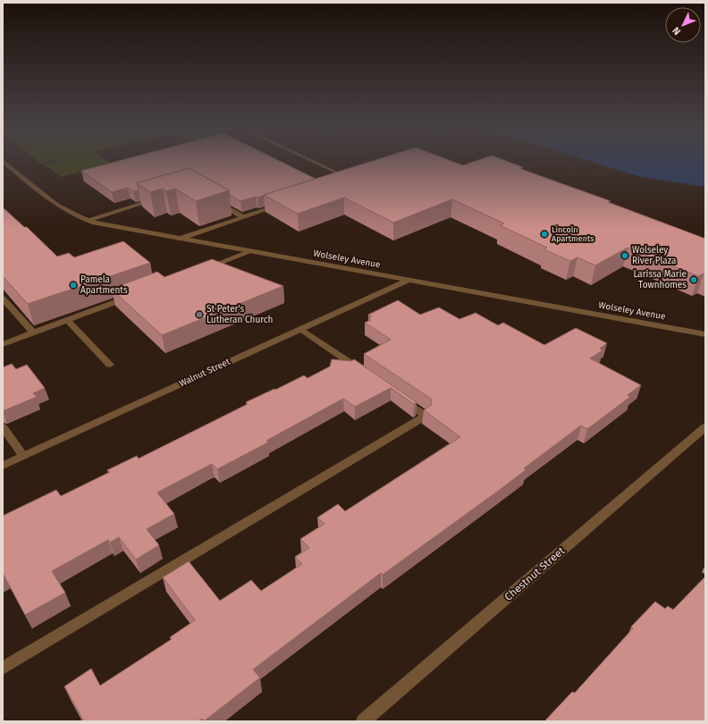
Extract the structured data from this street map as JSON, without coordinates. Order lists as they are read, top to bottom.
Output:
{
  "streets": {
    "street": ["Wolseley Avenue", "Walnut Street", "Chestnut Street"]
  },
  "crossings": [
    ["Wolseley Avenue", "Walnut Street"]
  ],
  "places": [
    "Lincoln Apartments",
    "Wolseley River Plaza",
    "Larissa Marie Townhomes",
    "Pamela Apartments",
    "St Peter's Lutheran Church"
  ],
  "north": "bottom left"
}
